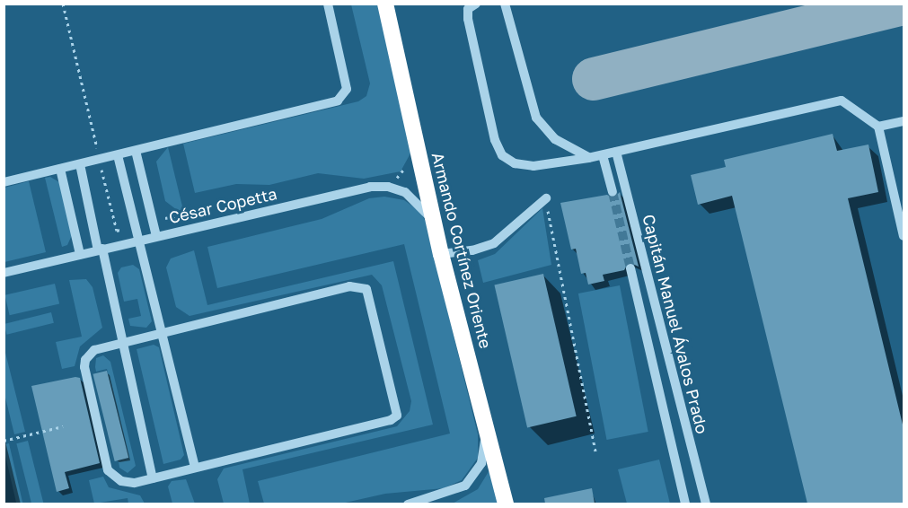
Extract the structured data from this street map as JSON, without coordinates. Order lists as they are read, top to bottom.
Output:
{
  "streets": {
    "highway": ["Armando Cortínez Oriente"],
    "street": ["César Copetta", "Capitán Manuel Ávalos Prado"]
  },
  "crossings": [
    ["César Copetta", "Armando Cortínez Oriente"]
  ]
}
